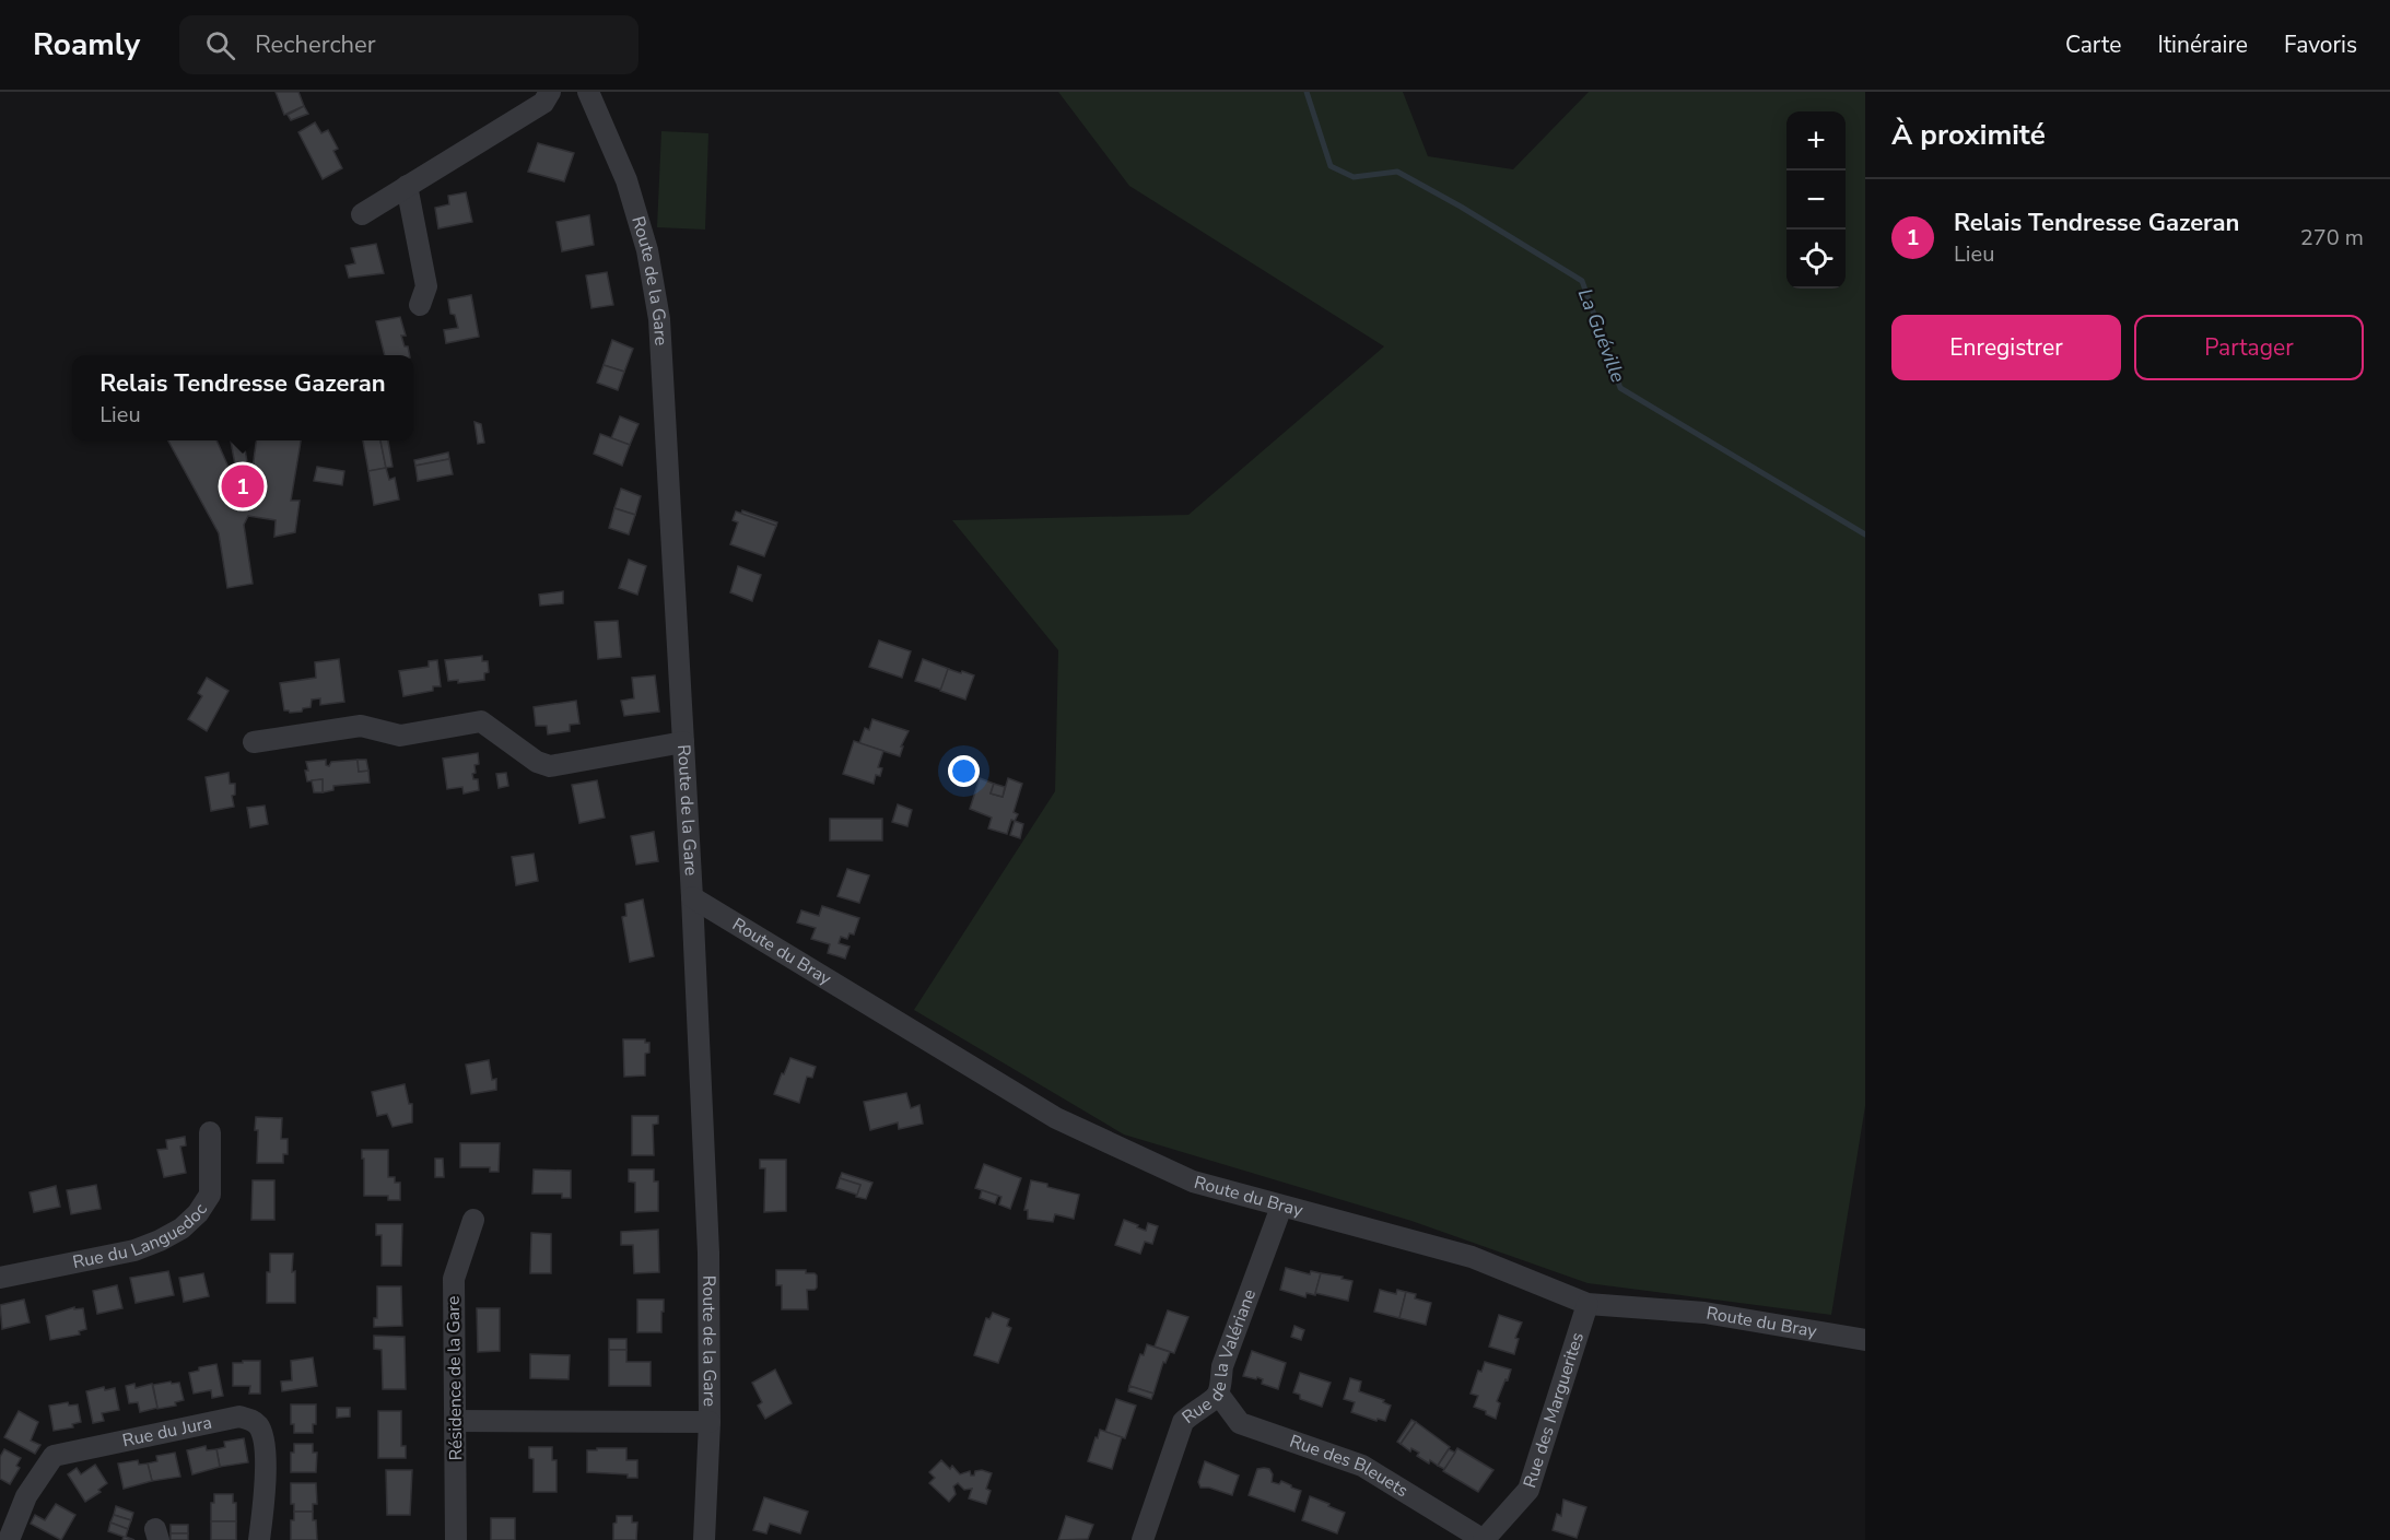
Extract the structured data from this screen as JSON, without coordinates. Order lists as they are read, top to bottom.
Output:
{
  "streets": {
    "street": [
      "Route de la Gare",
      "Route du Bray",
      "Rue du Languedoc",
      "Rue de la Valériane",
      "Résidence de la Gare",
      "Rue des Marguerites",
      "Rue du Jura",
      "Rue des Bleuets"
    ]
  },
  "crossings": [
    ["Route de la Gare", "Route du Bray"],
    ["Route du Bray", "Rue de la Valériane"],
    ["Route du Bray", "Rue des Marguerites"],
    ["Rue de la Valériane", "Rue des Bleuets"],
    ["Rue des Marguerites", "Rue des Bleuets"]
  ],
  "water": ["La Guéville"],
  "page": {
    "header": "Roamly",
    "search": "Rechercher",
    "nav": ["Carte", "Itinéraire", "Favoris"],
    "heading": "À proximité",
    "map_buttons": ["+", "−"],
    "list": [
      {
        "mark": "1",
        "name": "Relais Tendresse Gazeran",
        "note": "Lieu",
        "value": "270 m"
      }
    ],
    "buttons": ["Enregistrer", "Partager"],
    "popup": ["Relais Tendresse Gazeran", "Lieu"],
    "pins": "1"
  }
}
